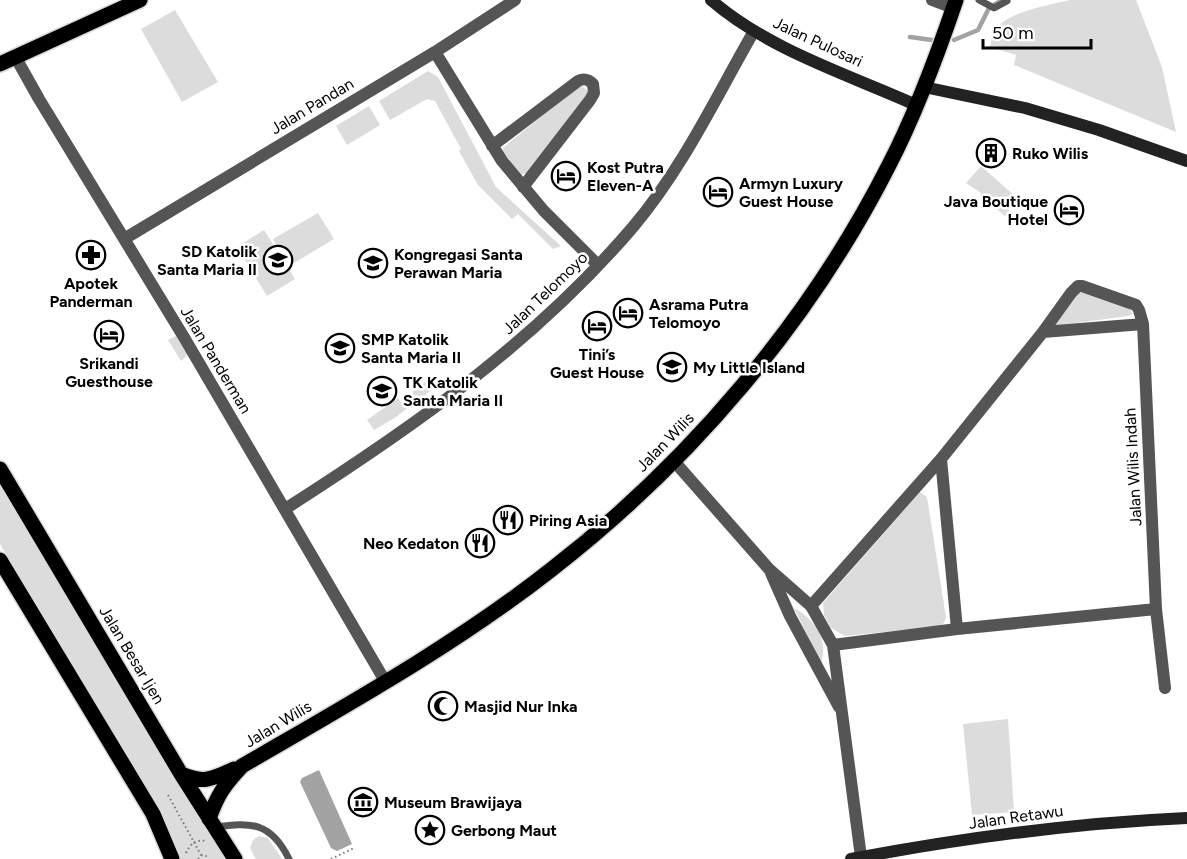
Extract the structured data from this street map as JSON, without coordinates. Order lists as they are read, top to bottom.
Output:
{
  "streets": {
    "main road": [
      "Jalan Pulosari",
      "Jalan Wilis",
      "Jalan Besar Ijen",
      "Jalan Retawu"
    ],
    "street": [
      "Jalan Pandan",
      "Jalan Telomoyo",
      "Jalan Panderman",
      "Jalan Wilis Indah"
    ]
  },
  "crossings": [
    ["Jalan Pulosari", "Jalan Telomoyo"],
    ["Jalan Pulosari", "Jalan Wilis"],
    ["Jalan Pandan", "Jalan Panderman"],
    ["Jalan Telomoyo", "Jalan Panderman"],
    ["Jalan Panderman", "Jalan Wilis"],
    ["Jalan Wilis", "Jalan Besar Ijen"]
  ],
  "places": {
    "building": ["Ruko Wilis"],
    "hotel": [
      "Kost Putra Eleven-A",
      "Armyn Luxury Guest House",
      "Java Boutique Hotel",
      "Asrama Putra Telomoyo",
      "Tini’s Guest House",
      "Srikandi Guesthouse"
    ],
    "pharmacy": ["Apotek Panderman"],
    "school or university": [
      "SD Katolik Santa Maria II",
      "Kongregasi Santa Perawan Maria",
      "SMP Katolik Santa Maria II",
      "My Little Island",
      "TK Katolik Santa Maria II"
    ],
    "restaurant": ["Piring Asia", "Neo Kedaton"],
    "mosque": ["Masjid Nur Inka"],
    "museum": ["Museum Brawijaya"],
    "place": ["Gerbong Maut"]
  },
  "scale_bar": "50 m"
}
